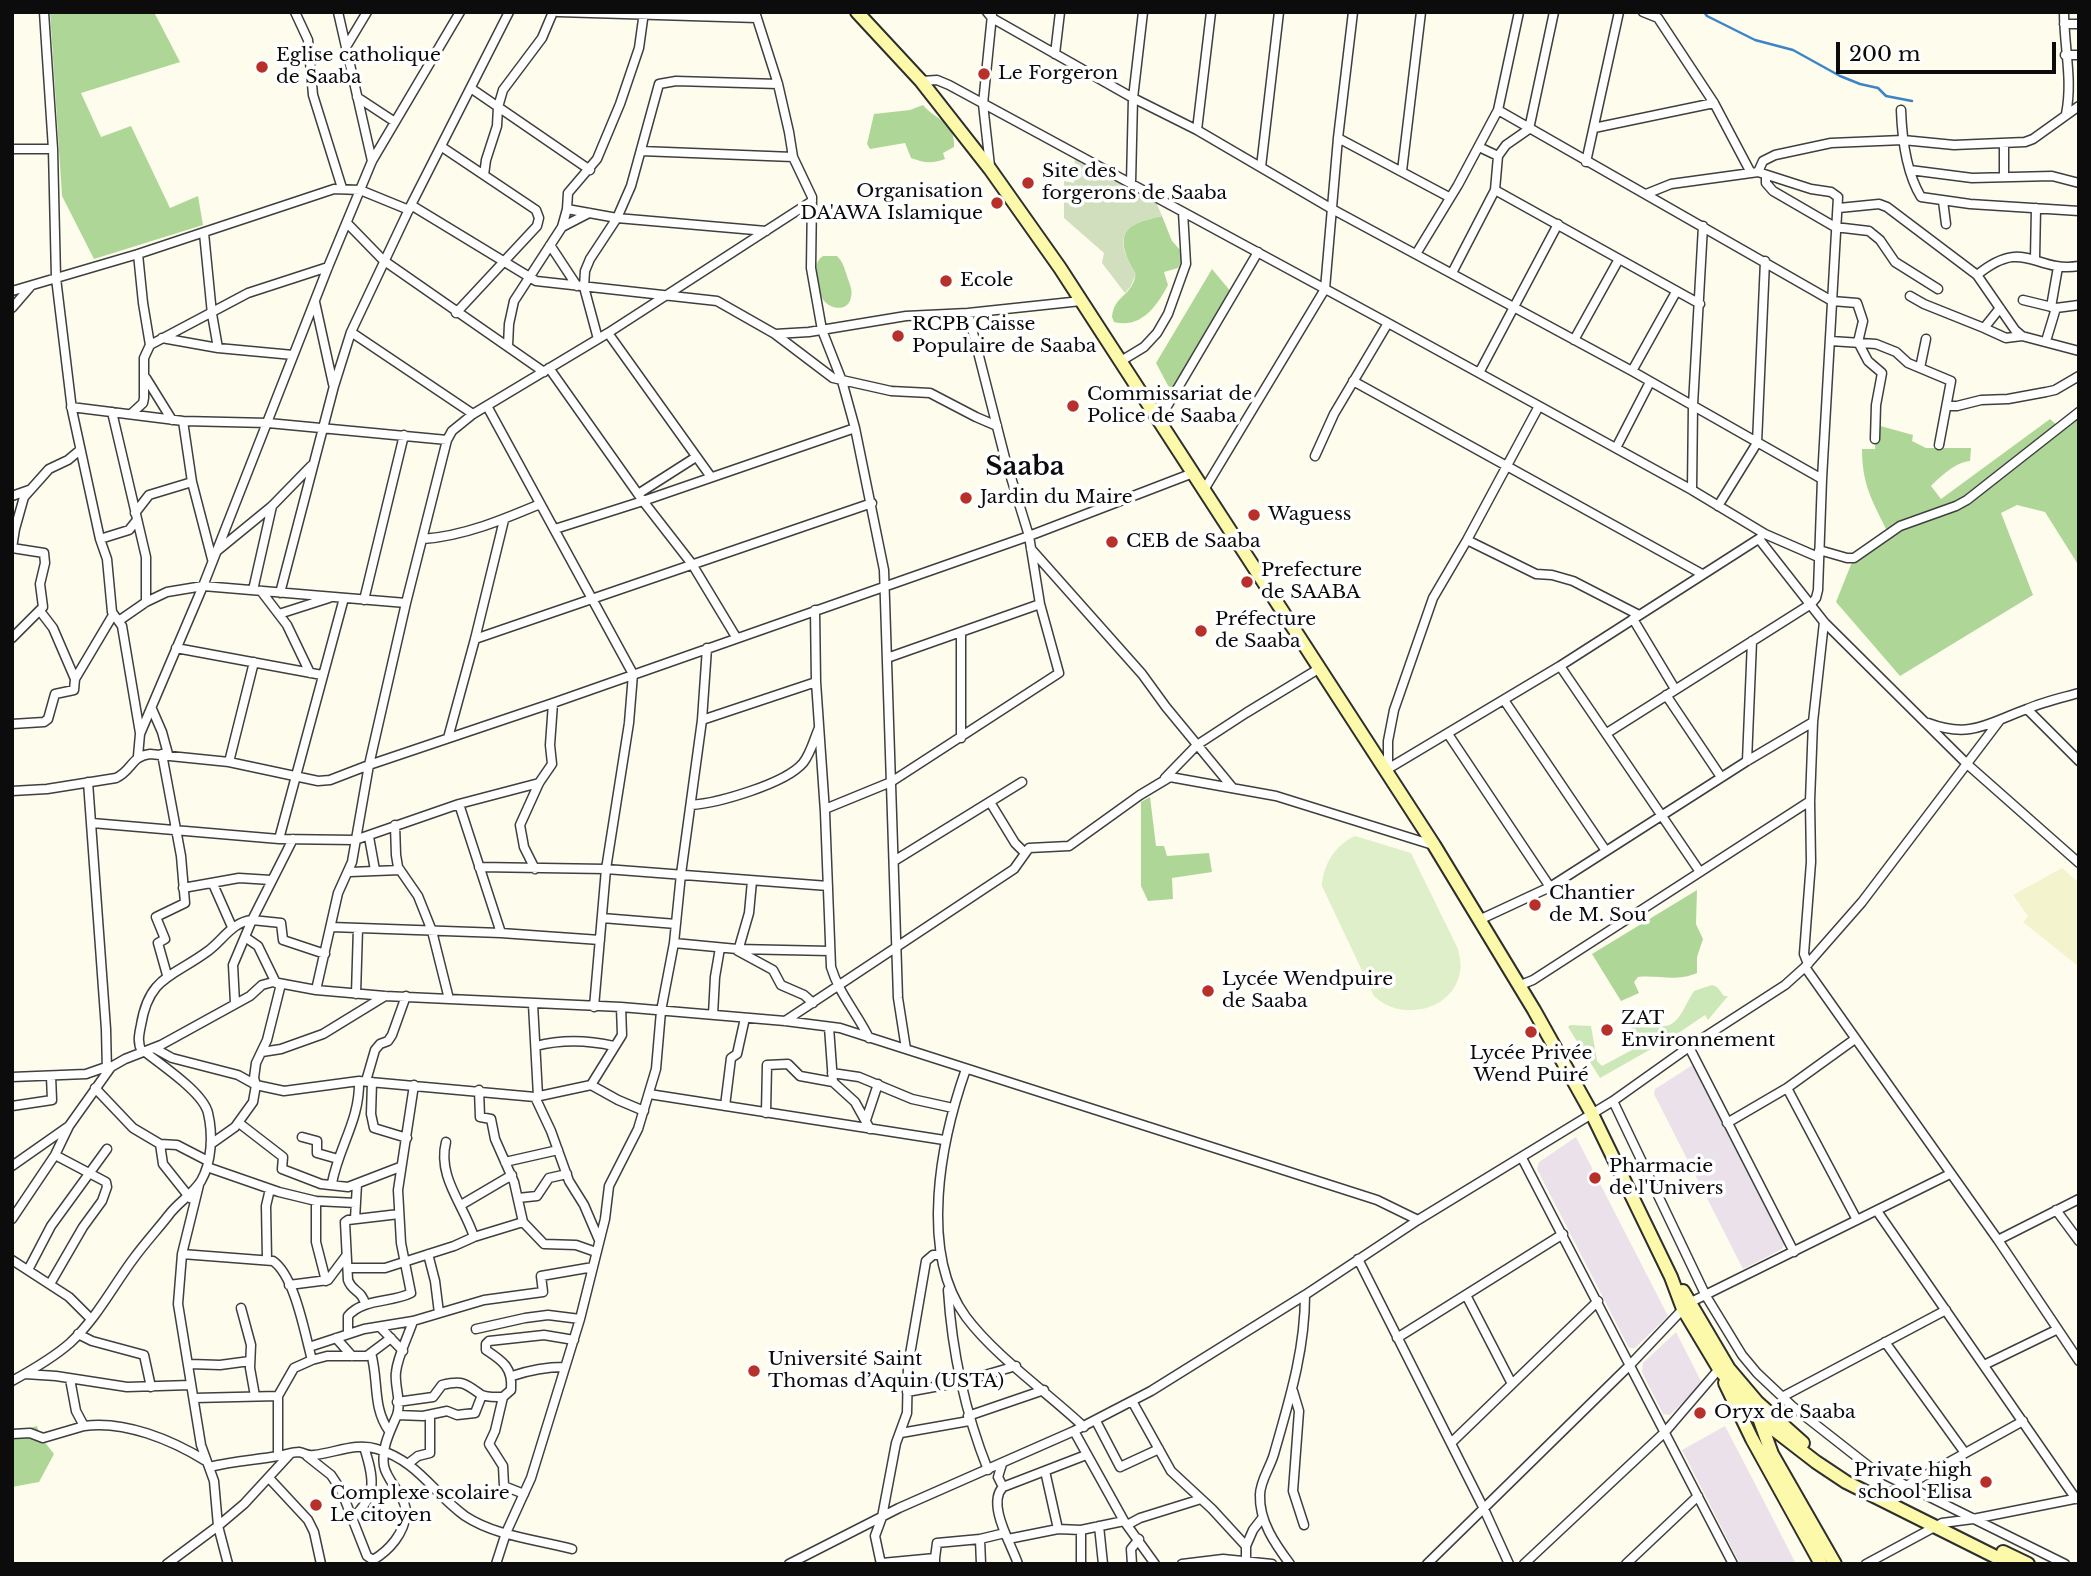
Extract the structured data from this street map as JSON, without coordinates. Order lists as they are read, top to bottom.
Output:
{
  "districts": ["Saaba"],
  "places": [
    "Eglise catholique de Saaba",
    "Le Forgeron",
    "Site des forgerons de Saaba",
    "Organisation DA'AWA Islamique",
    "Ecole",
    "RCPB Caisse Populaire de Saaba",
    "Commissariat de Police de Saaba",
    "Jardin du Maire",
    "Waguess",
    "CEB de Saaba",
    "Prefecture de SAABA",
    "Préfecture de Saaba",
    "Chantier de M. Sou",
    "Lycée Wendpuire de Saaba",
    "ZAT Environnement",
    "Lycée Privée Wend Puiré",
    "Pharmacie de l'Univers",
    "Université Saint Thomas d’Aquin (USTA)",
    "Oryx de Saaba",
    "Private high school Elisa",
    "Complexe scolaire Le citoyen"
  ],
  "scale_bar": "200 m"
}
